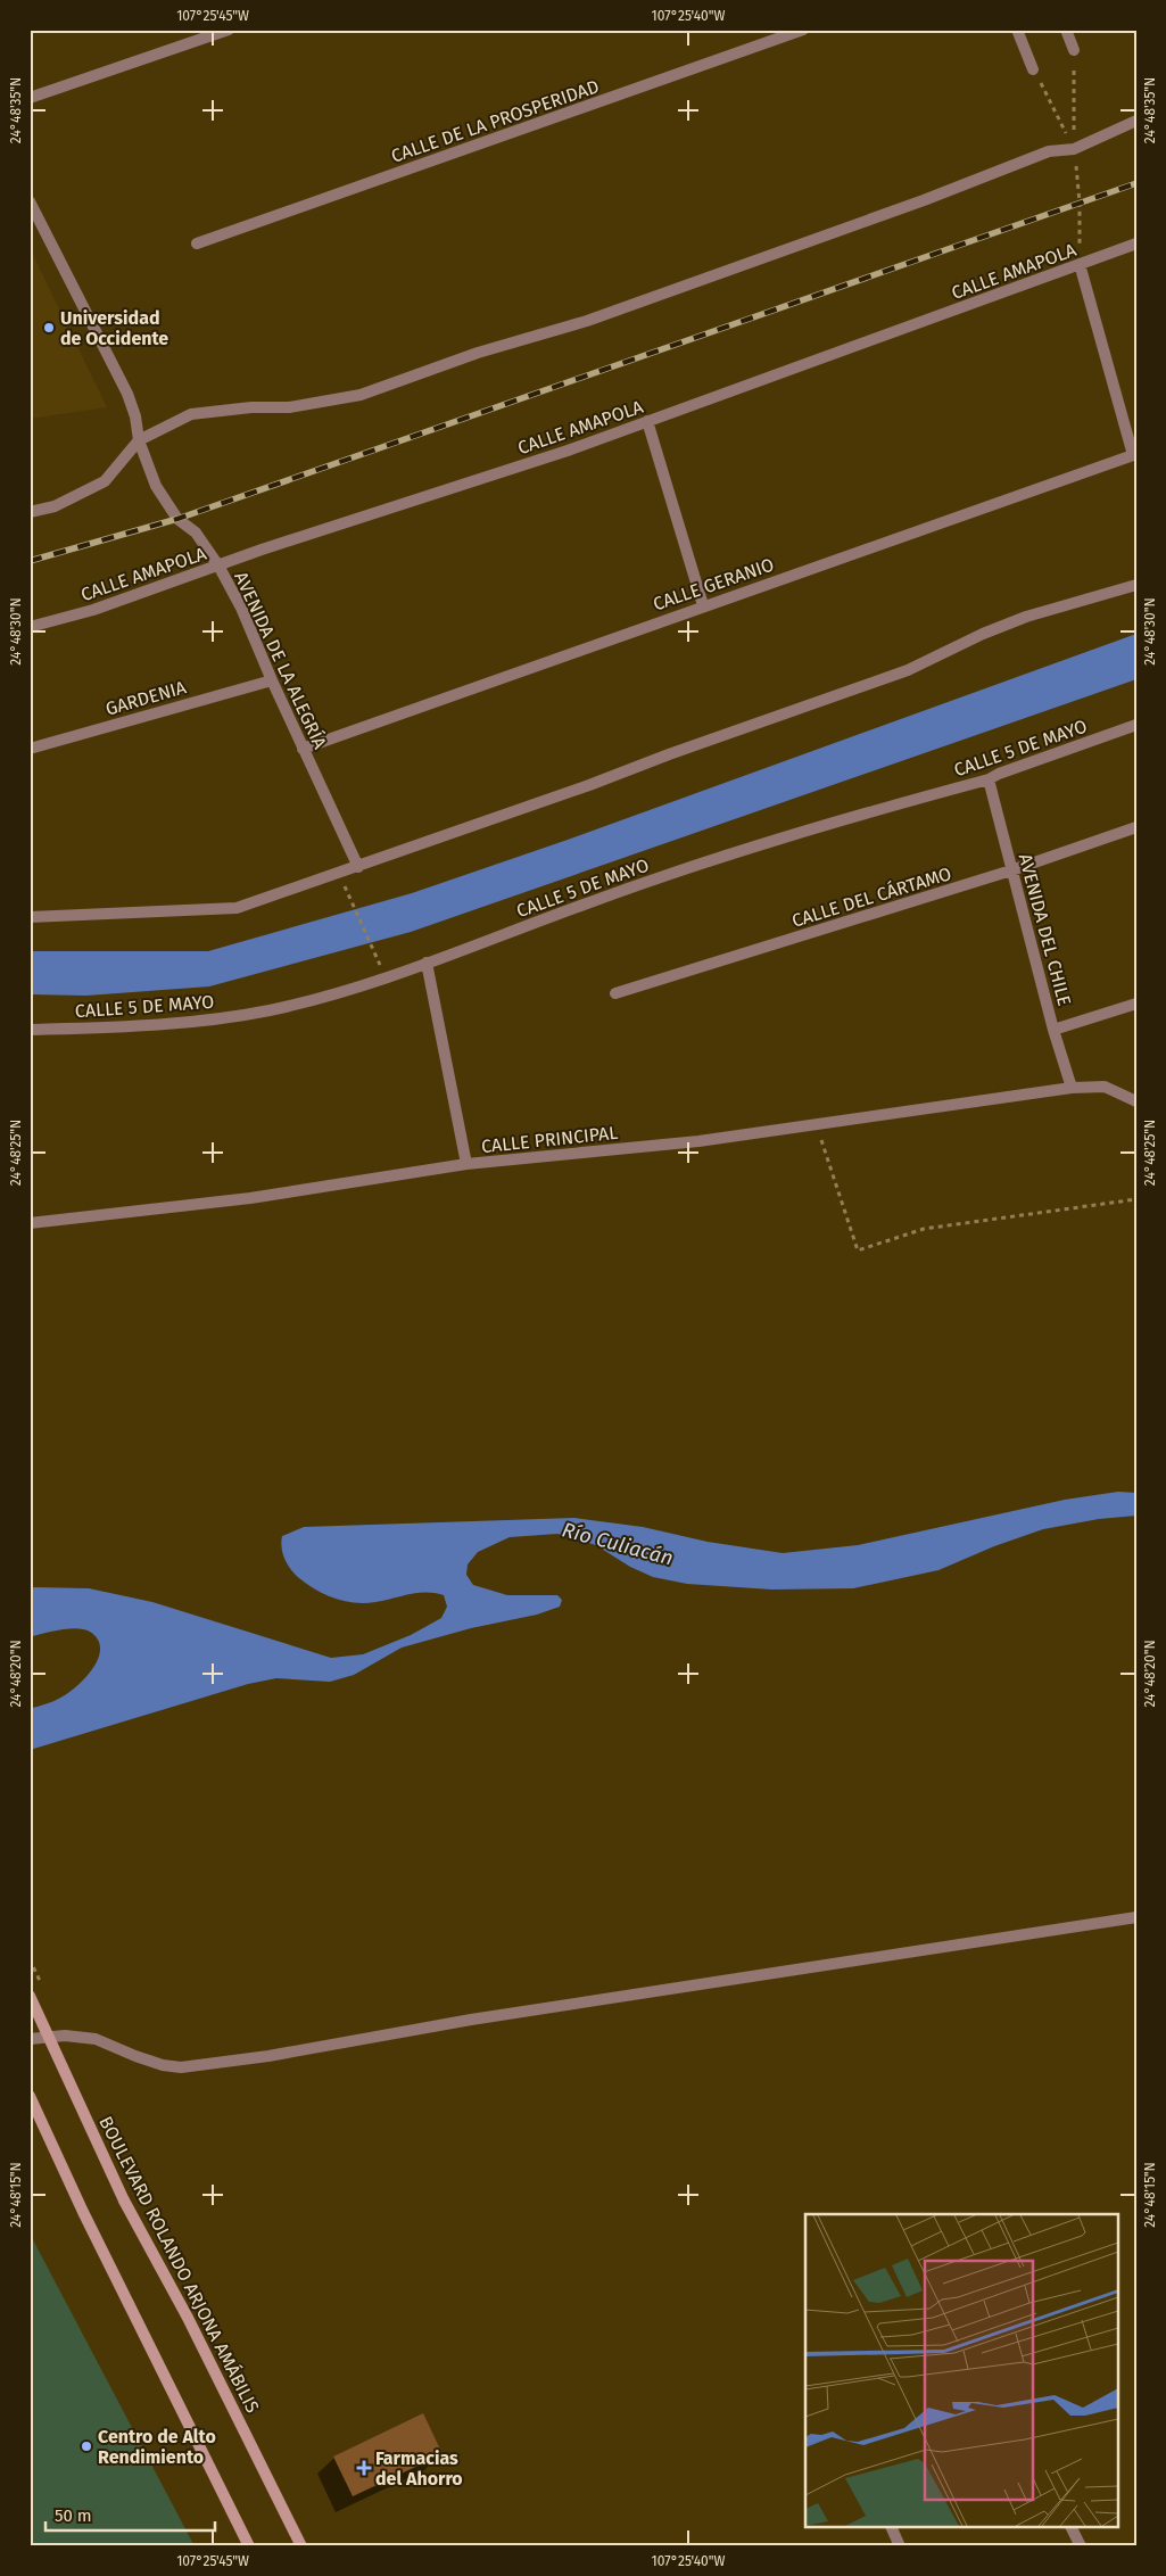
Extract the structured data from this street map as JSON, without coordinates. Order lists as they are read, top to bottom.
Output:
{
  "streets": {
    "main road": ["BOULEVARD ROLANDO ARJONA AMÁBILIS"],
    "street": [
      "CALLE DE LA PROSPERIDAD",
      "CALLE AMAPOLA",
      "CALLE GERANIO",
      "AVENIDA DE LA ALEGRÍA",
      "GARDENIA",
      "CALLE 5 DE MAYO",
      "CALLE DEL CÁRTAMO",
      "AVENIDA DEL CHILE",
      "CALLE PRINCIPAL"
    ]
  },
  "crossings": [
    ["CALLE AMAPOLA", "AVENIDA DE LA ALEGRÍA"],
    ["CALLE GERANIO", "AVENIDA DE LA ALEGRÍA"],
    ["AVENIDA DE LA ALEGRÍA", "GARDENIA"],
    ["CALLE 5 DE MAYO", "AVENIDA DEL CHILE"],
    ["CALLE DEL CÁRTAMO", "AVENIDA DEL CHILE"],
    ["AVENIDA DEL CHILE", "CALLE PRINCIPAL"]
  ],
  "water": ["Río Culiacán"],
  "places": {
    "other": ["Universidad de Occidente", "Centro de Alto Rendimiento"],
    "health": ["Farmacias del Ahorro"]
  },
  "scale_bar": "50 m",
  "coordinates": [
    "107°25'45\"W",
    "107°25'40\"W",
    "24°48'35\"N",
    "24°48'30\"N",
    "24°48'25\"N",
    "24°48'20\"N",
    "24°48'15\"N"
  ]
}
